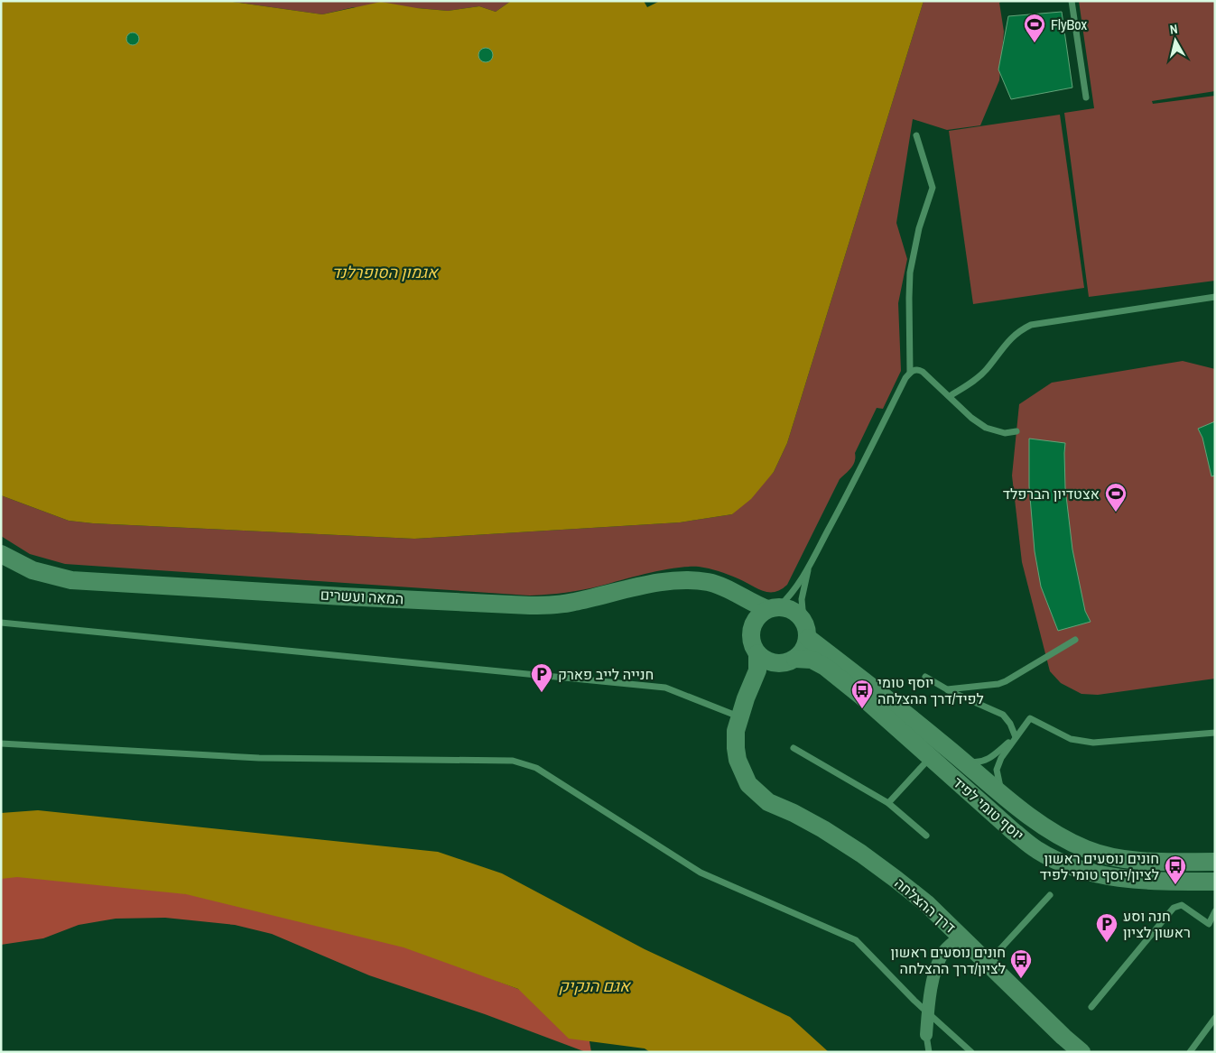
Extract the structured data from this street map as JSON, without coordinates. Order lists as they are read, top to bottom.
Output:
{
  "streets": {
    "street": ["המאה ועשרים", "יוסף טומי לפיד", "דרך ההצלחה"]
  },
  "crossings": [
    ["המאה ועשרים", "יוסף טומי לפיד"],
    ["המאה ועשרים", "דרך ההצלחה"],
    ["יוסף טומי לפיד", "דרך ההצלחה"]
  ],
  "water": ["אגמון הסופרלנד", "אגם הנקיק"],
  "places": {
    "sports": ["FlyBox", "אצטדיון הברפלד"],
    "parking": ["חנייה לייב פארק", "חנה וסע ראשון לציון"],
    "bus stop": ["יוסף טומי לפיד/דרך ההצלחה", "חונים נוסעים ראשון לציון/יוסף טומי לפיד", "חונים נוסעים ראשון לציון/דרך ההצלחה"]
  },
  "north": "top"
}
